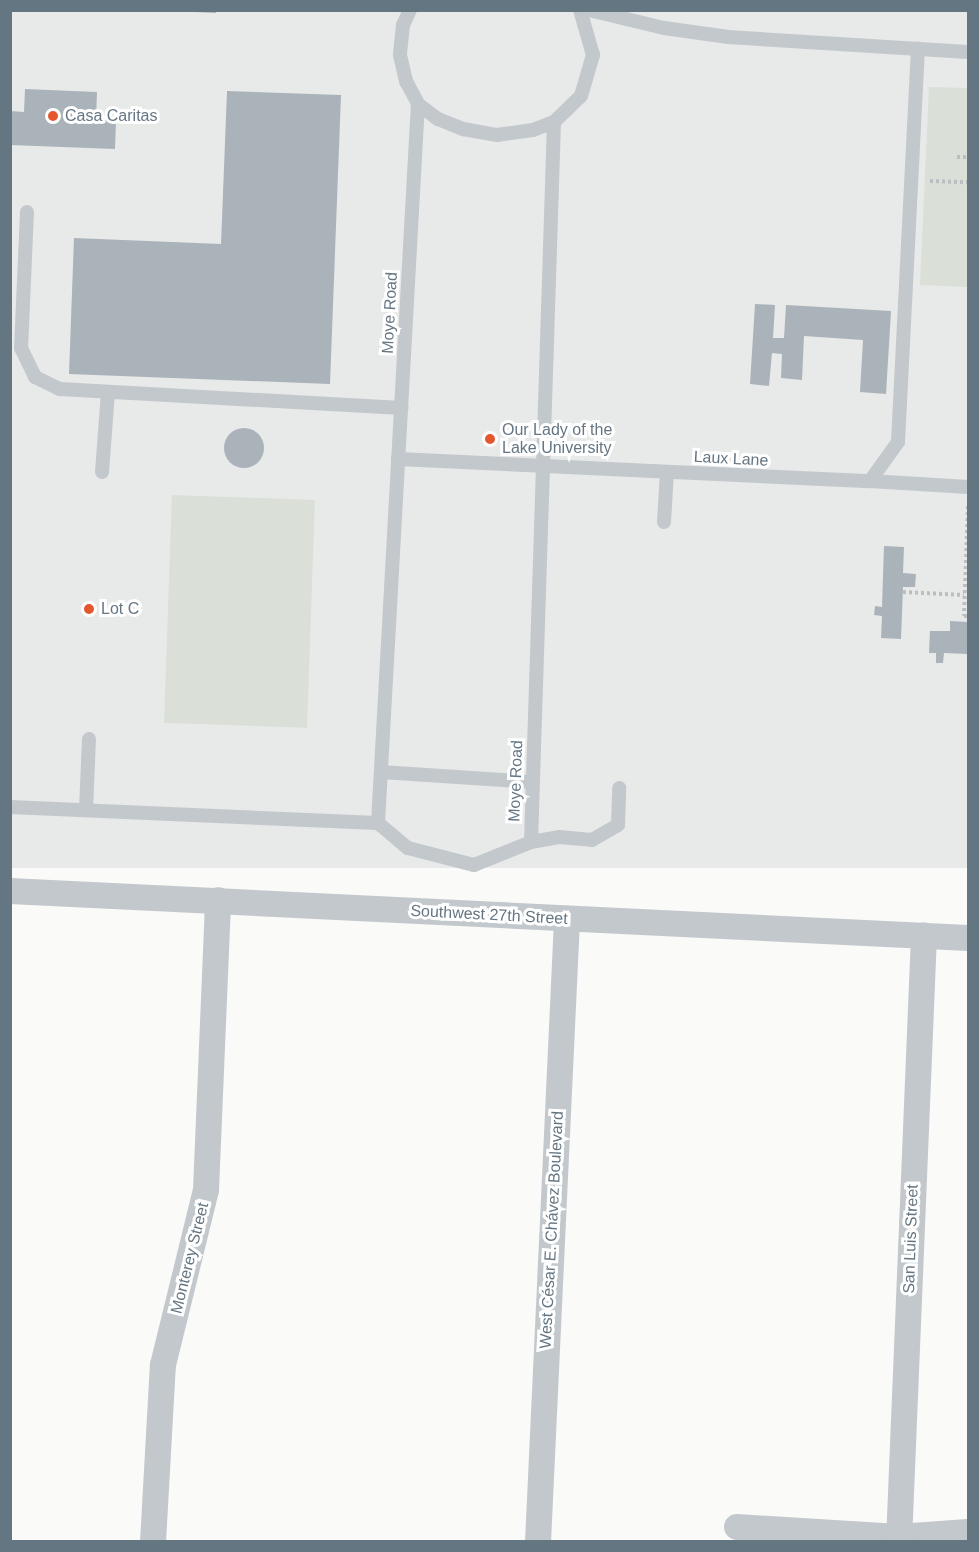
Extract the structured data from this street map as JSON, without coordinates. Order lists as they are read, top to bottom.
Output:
{
  "streets": {
    "street": [
      "Southwest 27th Street",
      "West César E. Chávez Boulevard",
      "San Luis Street",
      "Monterey Street"
    ],
    "lane": ["Moye Road", "Laux Lane"]
  },
  "crossings": [
    ["Moye Road", "Laux Lane"],
    ["Southwest 27th Street", "West César E. Chávez Boulevard"],
    ["Southwest 27th Street", "San Luis Street"],
    ["Southwest 27th Street", "Monterey Street"]
  ],
  "places": ["Casa Caritas", "Our Lady of the Lake University", "Lot C"]
}
